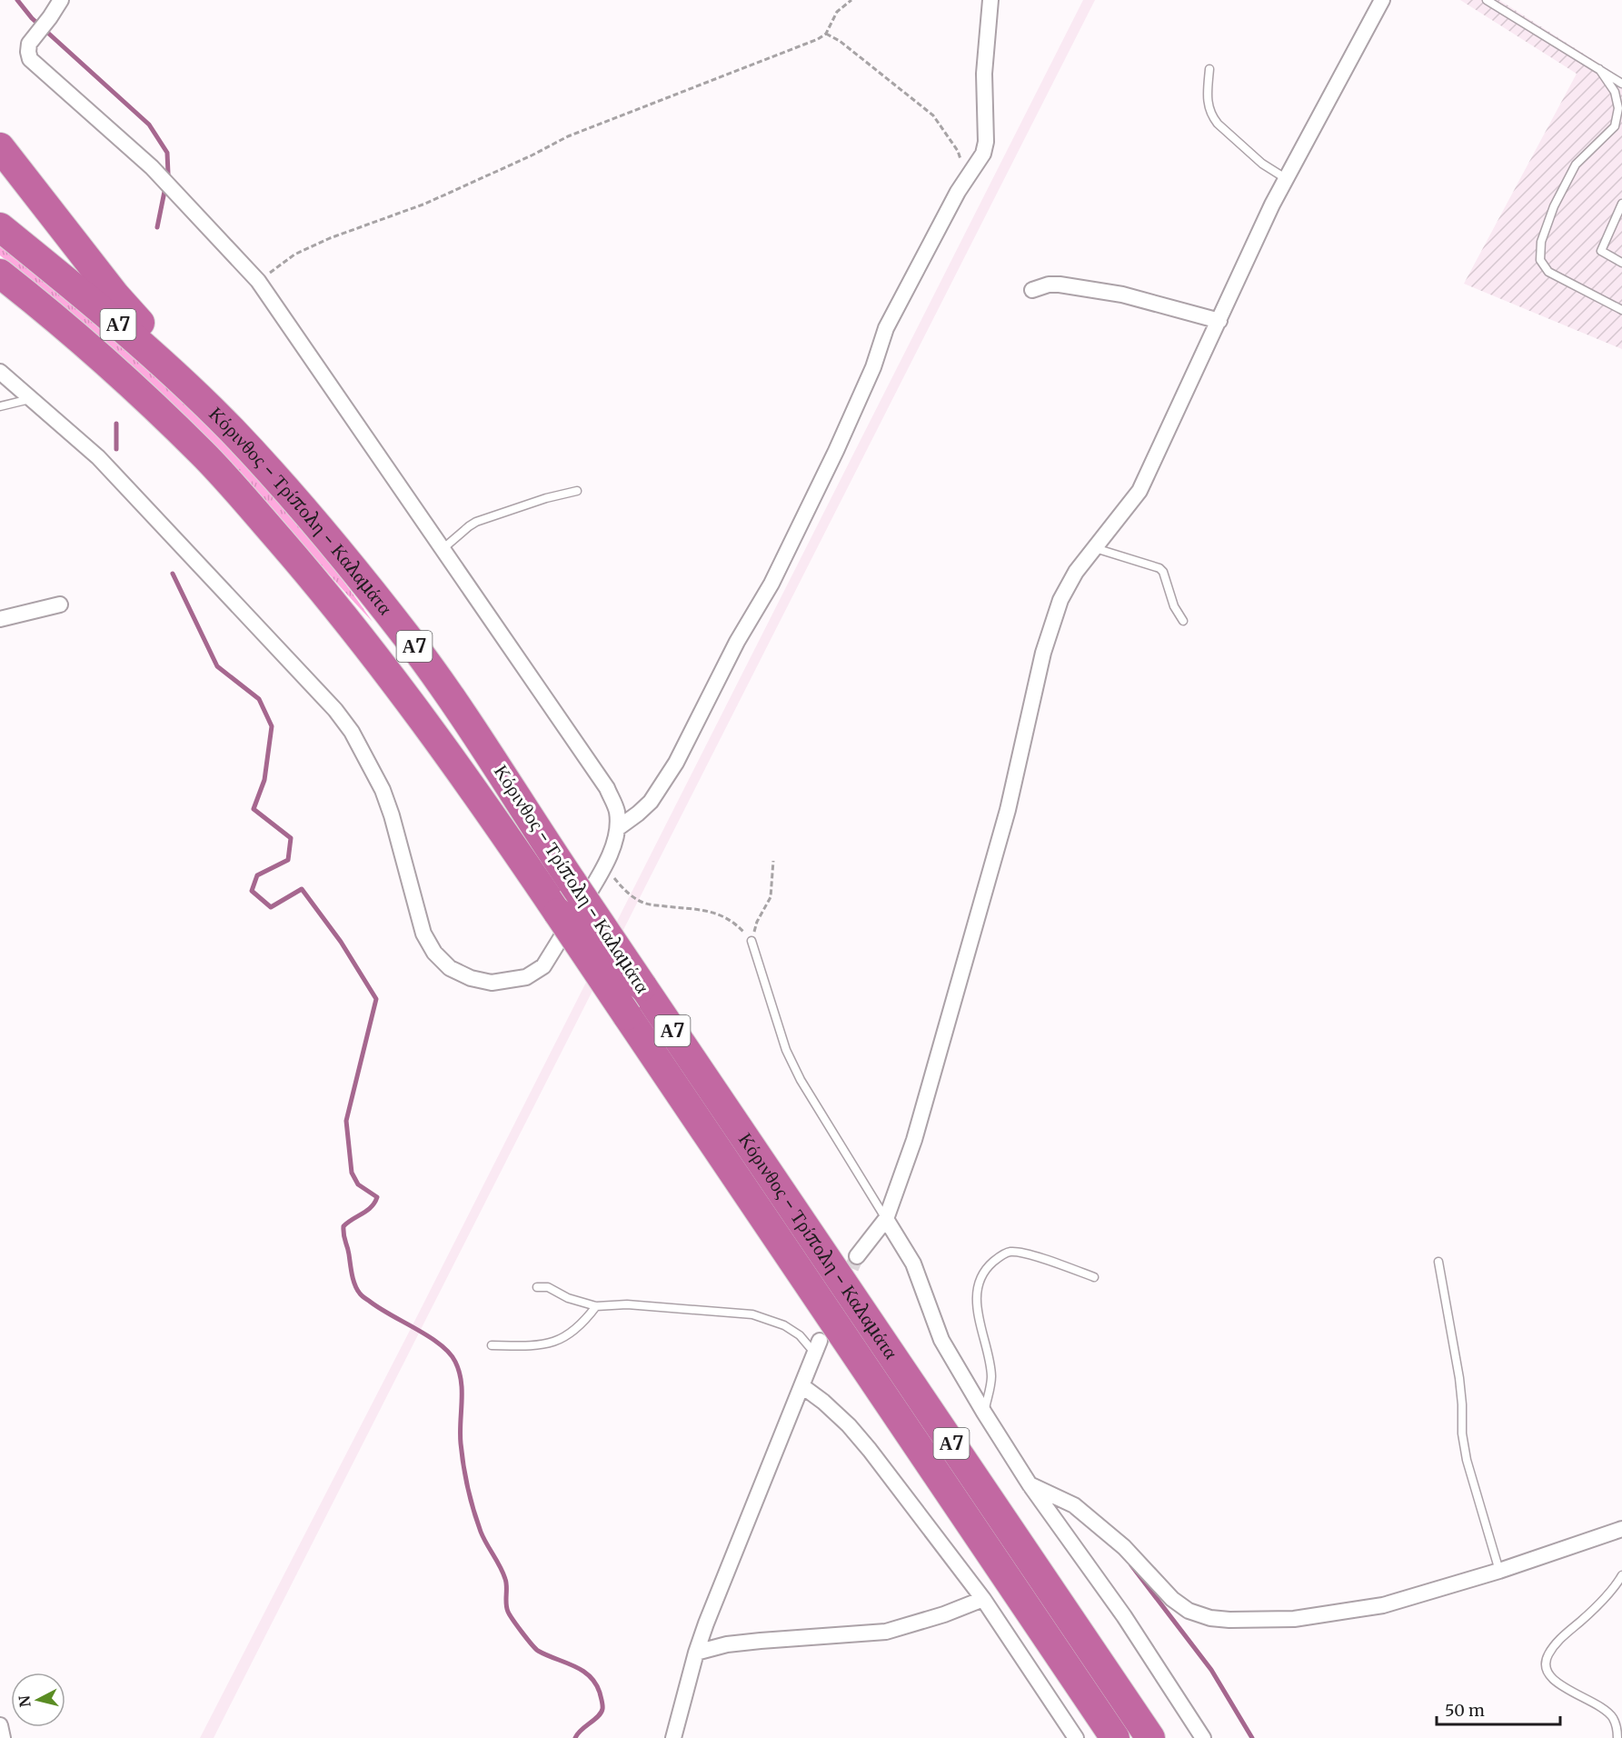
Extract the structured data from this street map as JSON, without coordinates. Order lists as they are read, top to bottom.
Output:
{
  "streets": {
    "highway": ["Α7", "Κόρινθος - Τρίπολη - Καλαμάτα"]
  },
  "scale_bar": "50 m",
  "north": "left"
}
